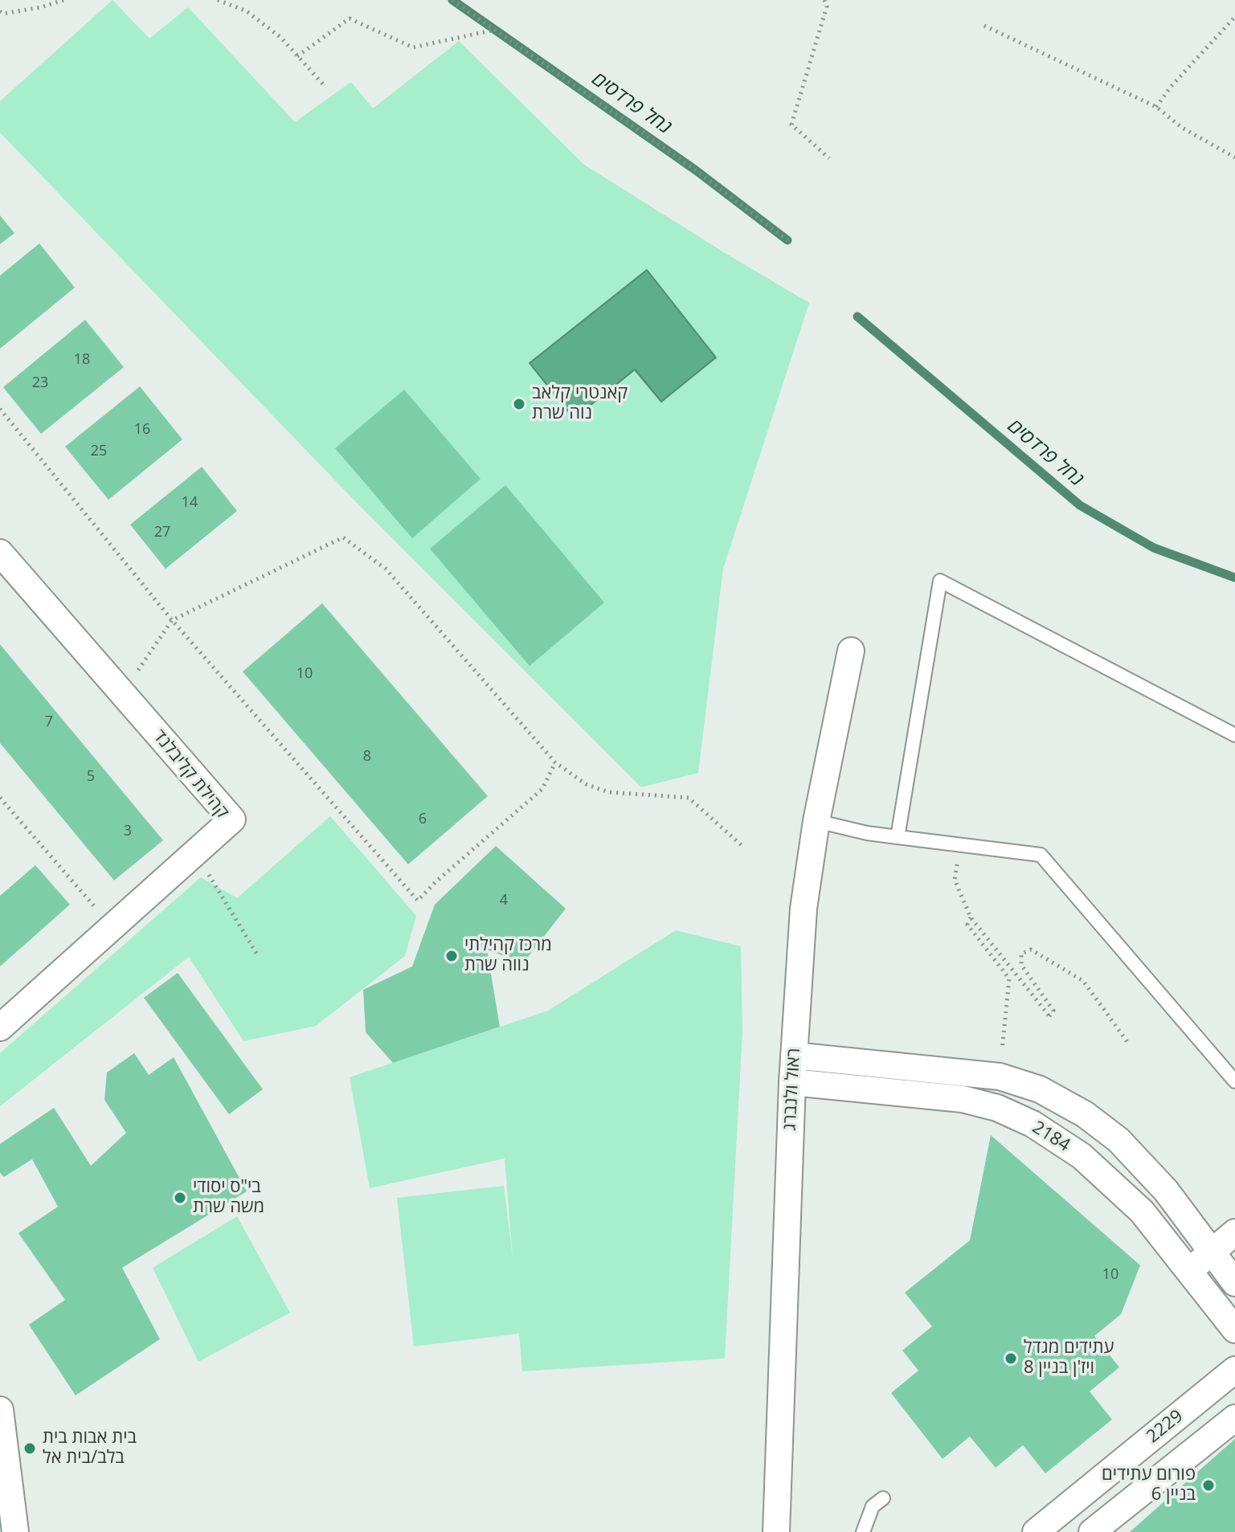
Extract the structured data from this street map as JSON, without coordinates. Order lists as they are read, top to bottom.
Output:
{
  "streets": {
    "street": [
      "קהילת קליבלנד",
      "ראול ולנברג",
      "2184",
      "2229"
    ]
  },
  "crossings": [
    ["ראול ולנברג", "2184"]
  ],
  "water": ["נחל פרדסים"],
  "places": [
    "קאנטרי קלאב נוה שרת",
    "מרכז קהילתי נווה שרת",
    "בי\"ס יסודי משה שרת",
    "עתידים מגדל ויז'ן בניין 8",
    "בית אבות בית בלב/בית אל",
    "פורום עתידים בניין 6"
  ],
  "house_numbers": [
    "18",
    "23",
    "16",
    "25",
    "14",
    "27",
    "10",
    "7",
    "8",
    "5",
    "6",
    "3",
    "4",
    "10"
  ]
}
